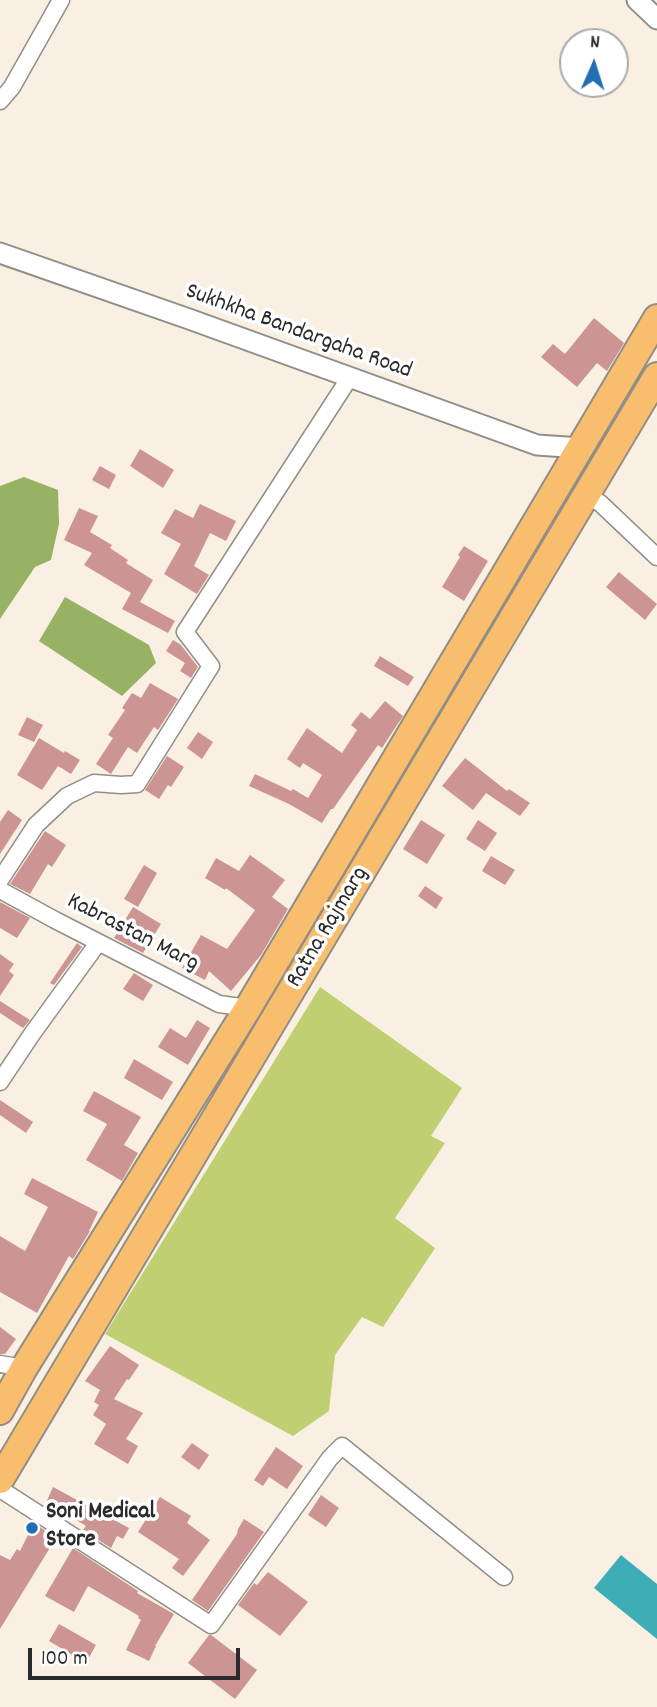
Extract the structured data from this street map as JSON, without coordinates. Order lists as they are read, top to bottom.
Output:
{
  "streets": {
    "highway": ["Ratna Rajmarg"],
    "street": ["Sukhkha Bandargaha Road", "Kabrastan Marg"]
  },
  "crossings": [
    ["Sukhkha Bandargaha Road", "Ratna Rajmarg"],
    ["Ratna Rajmarg", "Kabrastan Marg"]
  ],
  "places": ["Soni Medical Store"],
  "scale_bar": "100 m",
  "north": "top"
}
